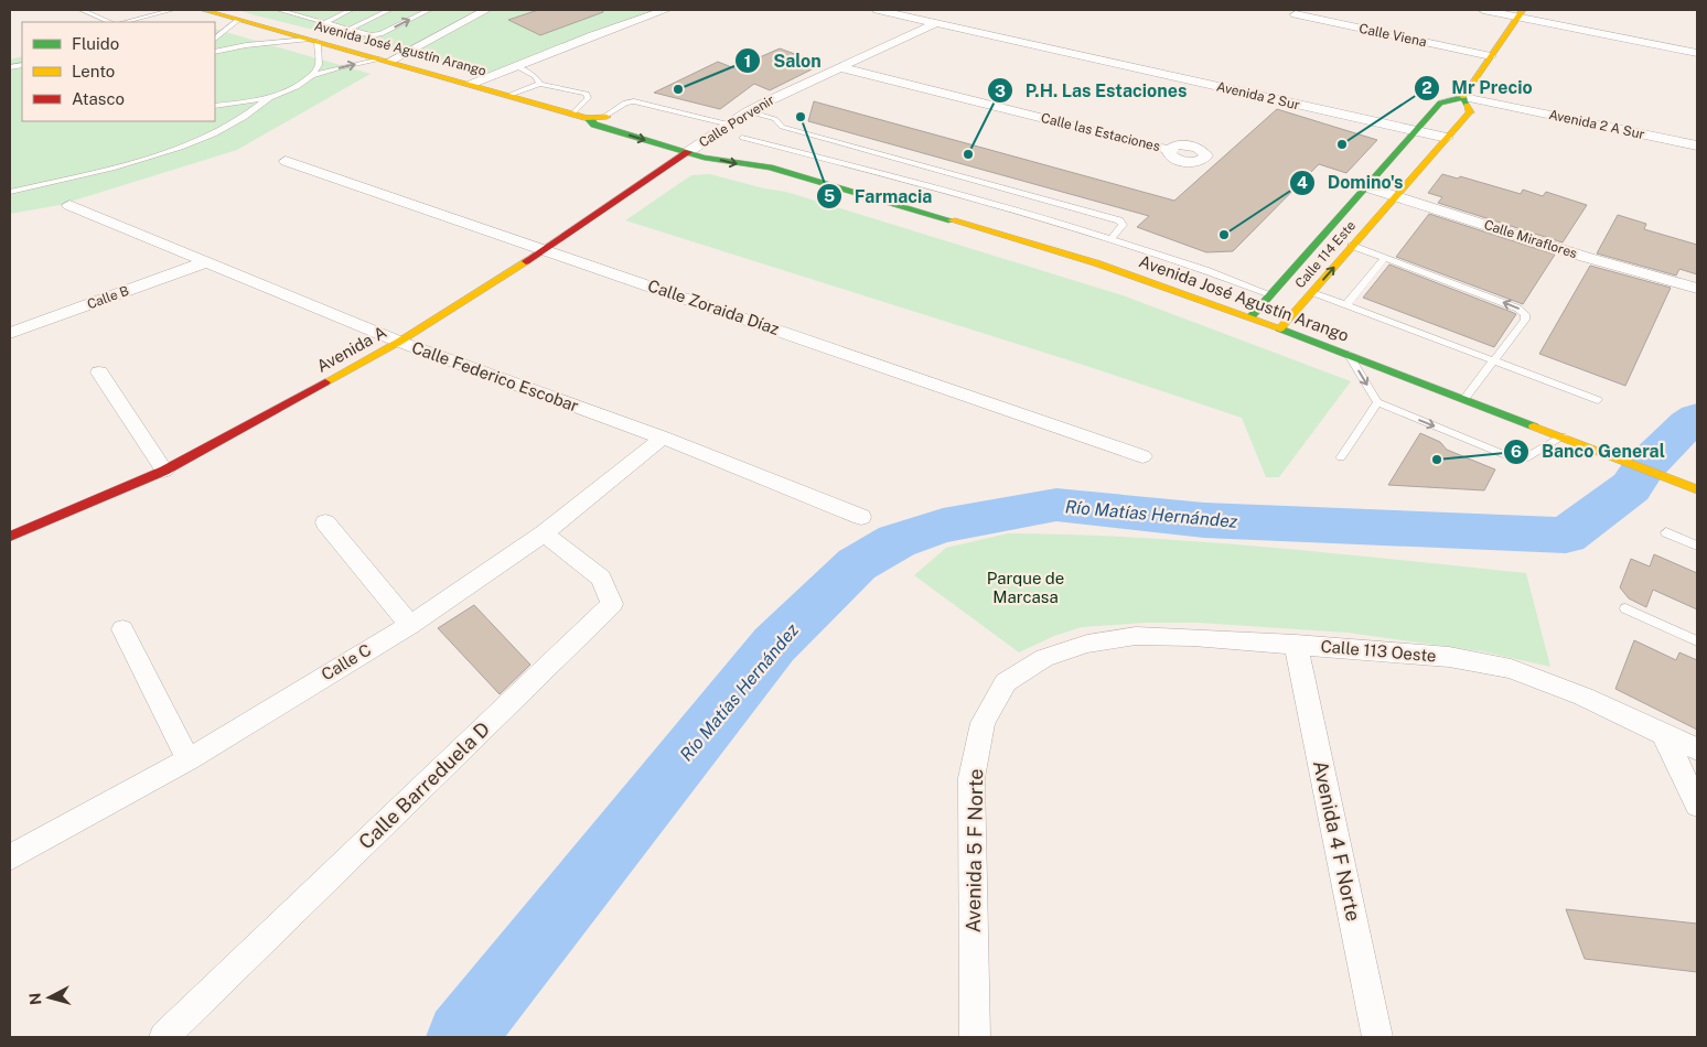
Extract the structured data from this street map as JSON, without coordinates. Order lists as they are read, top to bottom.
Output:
{
  "streets": {
    "street": [
      "Calle Viena",
      "Avenida José Agustín Arango",
      "Avenida 2 Sur",
      "Calle Porvenir",
      "Avenida 2 A Sur",
      "Calle las Estaciones",
      "Calle Miraflores",
      "Calle 114 Este",
      "Calle B",
      "Calle Zoraida Díaz",
      "Avenida A",
      "Calle Federico Escobar",
      "Calle 113 Oeste",
      "Calle C",
      "Calle Barreduela D",
      "Avenida 4 F Norte",
      "Avenida 5 F Norte"
    ]
  },
  "crossings": [
    ["Avenida José Agustín Arango", "Calle Porvenir"],
    ["Avenida José Agustín Arango", "Calle 114 Este"],
    ["Avenida José Agustín Arango", "Avenida A"],
    ["Avenida 2 Sur", "Calle Porvenir"],
    ["Avenida 2 Sur", "Calle 114 Este"],
    ["Calle Porvenir", "Calle las Estaciones"],
    ["Calle Porvenir", "Avenida A"],
    ["Avenida 2 A Sur", "Calle 114 Este"],
    ["Calle Miraflores", "Calle 114 Este"],
    ["Calle B", "Calle Federico Escobar"],
    ["Calle Zoraida Díaz", "Avenida A"],
    ["Avenida A", "Calle Federico Escobar"],
    ["Calle Federico Escobar", "Calle C"],
    ["Calle 113 Oeste", "Avenida 4 F Norte"],
    ["Calle 113 Oeste", "Avenida 5 F Norte"],
    ["Calle C", "Calle Barreduela D"]
  ],
  "water": ["Río Matías Hernández"],
  "parks": ["Parque de Marcasa"],
  "places": [
    "Salon",
    "Farmacia",
    "Mr Precio",
    "P.H. Las Estaciones",
    "Domino's",
    "Banco General"
  ],
  "legend": ["Fluido", "Lento", "Atasco"],
  "north": "left"
}
